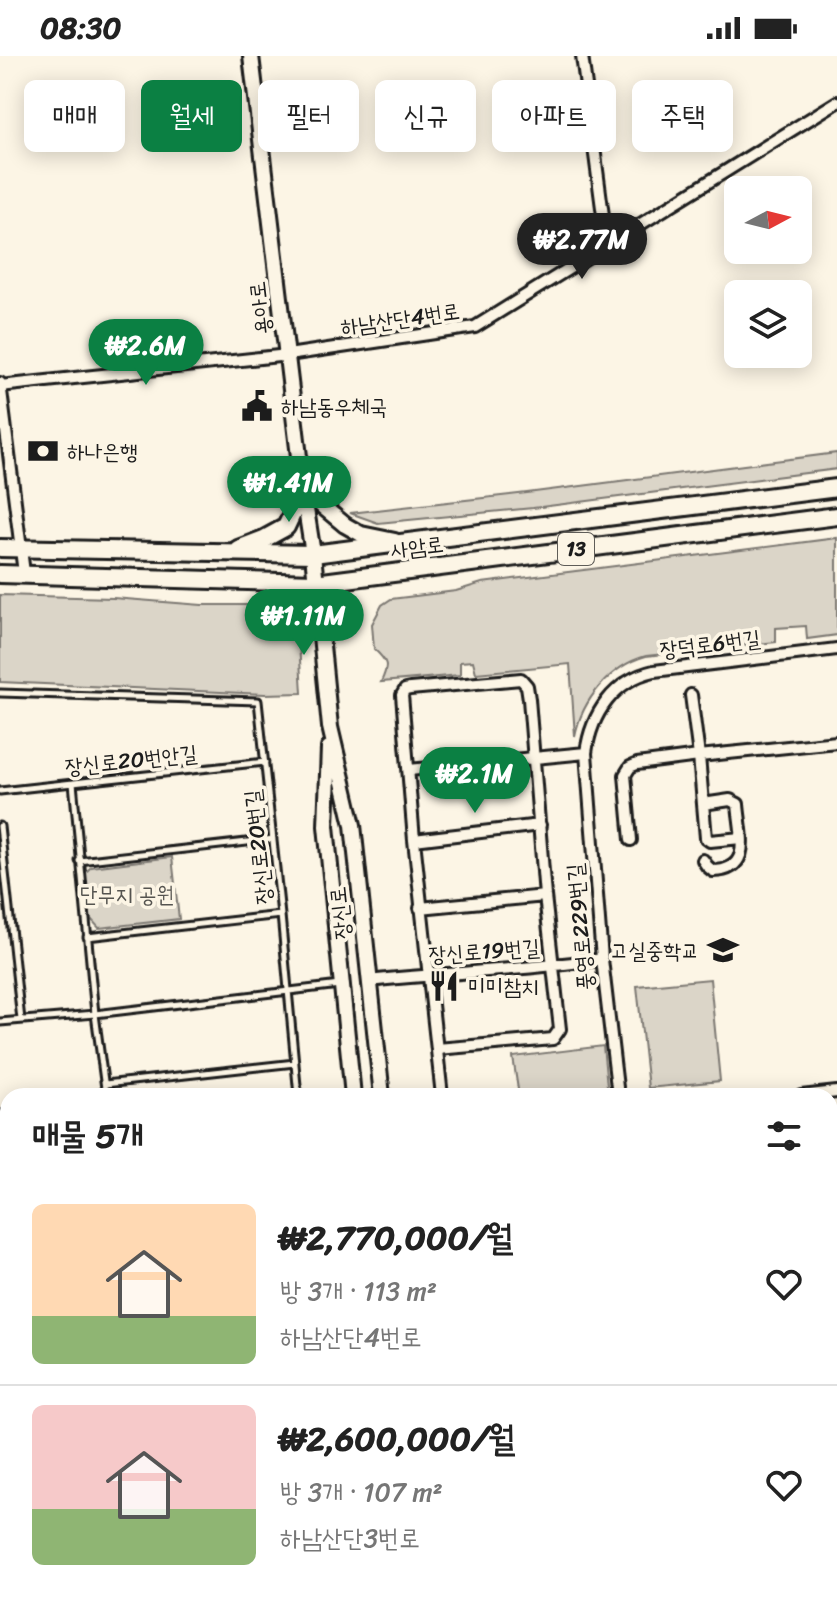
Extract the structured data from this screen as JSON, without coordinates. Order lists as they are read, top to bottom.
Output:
{
  "streets": {
    "main road": [
      "용아로",
      "사암로",
      "13",
      "장신로"
    ],
    "street": [
      "하남산단4번로",
      "장덕로6번길",
      "풍영로229번길",
      "장신로19번길"
    ],
    "lane": ["장신로20번안길", "장신로20번길"]
  },
  "crossings": [
    ["용아로", "하남산단4번로"],
    ["용아로", "사암로"],
    ["용아로", "장신로"],
    ["사암로", "장신로"],
    ["장덕로6번길", "풍영로229번길"],
    ["장신로20번안길", "장신로20번길"],
    ["장신로", "장신로19번길"],
    ["풍영로229번길", "장신로19번길"]
  ],
  "parks": ["단무지 공원"],
  "places": {
    "public building": ["하남동우체국"],
    "bank": ["하나은행"],
    "school or university": ["고실중학교"],
    "restaurant": ["미미참치"]
  },
  "north": "right",
  "page": {
    "status": "08:30",
    "chip": [
      "매매",
      "월세",
      "필터",
      "신규",
      "아파트",
      "주택"
    ],
    "price": [
      "₩2.77M",
      "₩2.6M",
      "₩1.41M",
      "₩1.11M",
      "₩2.1M"
    ],
    "heading": "매물 5개",
    "list": [
      {
        "name": "₩2,770,000/월",
        "note": "방 3개 · 113 m² · 하남산단4번로"
      },
      {
        "name": "₩2,600,000/월",
        "note": "방 3개 · 107 m² · 하남산단3번로"
      }
    ]
  }
}
